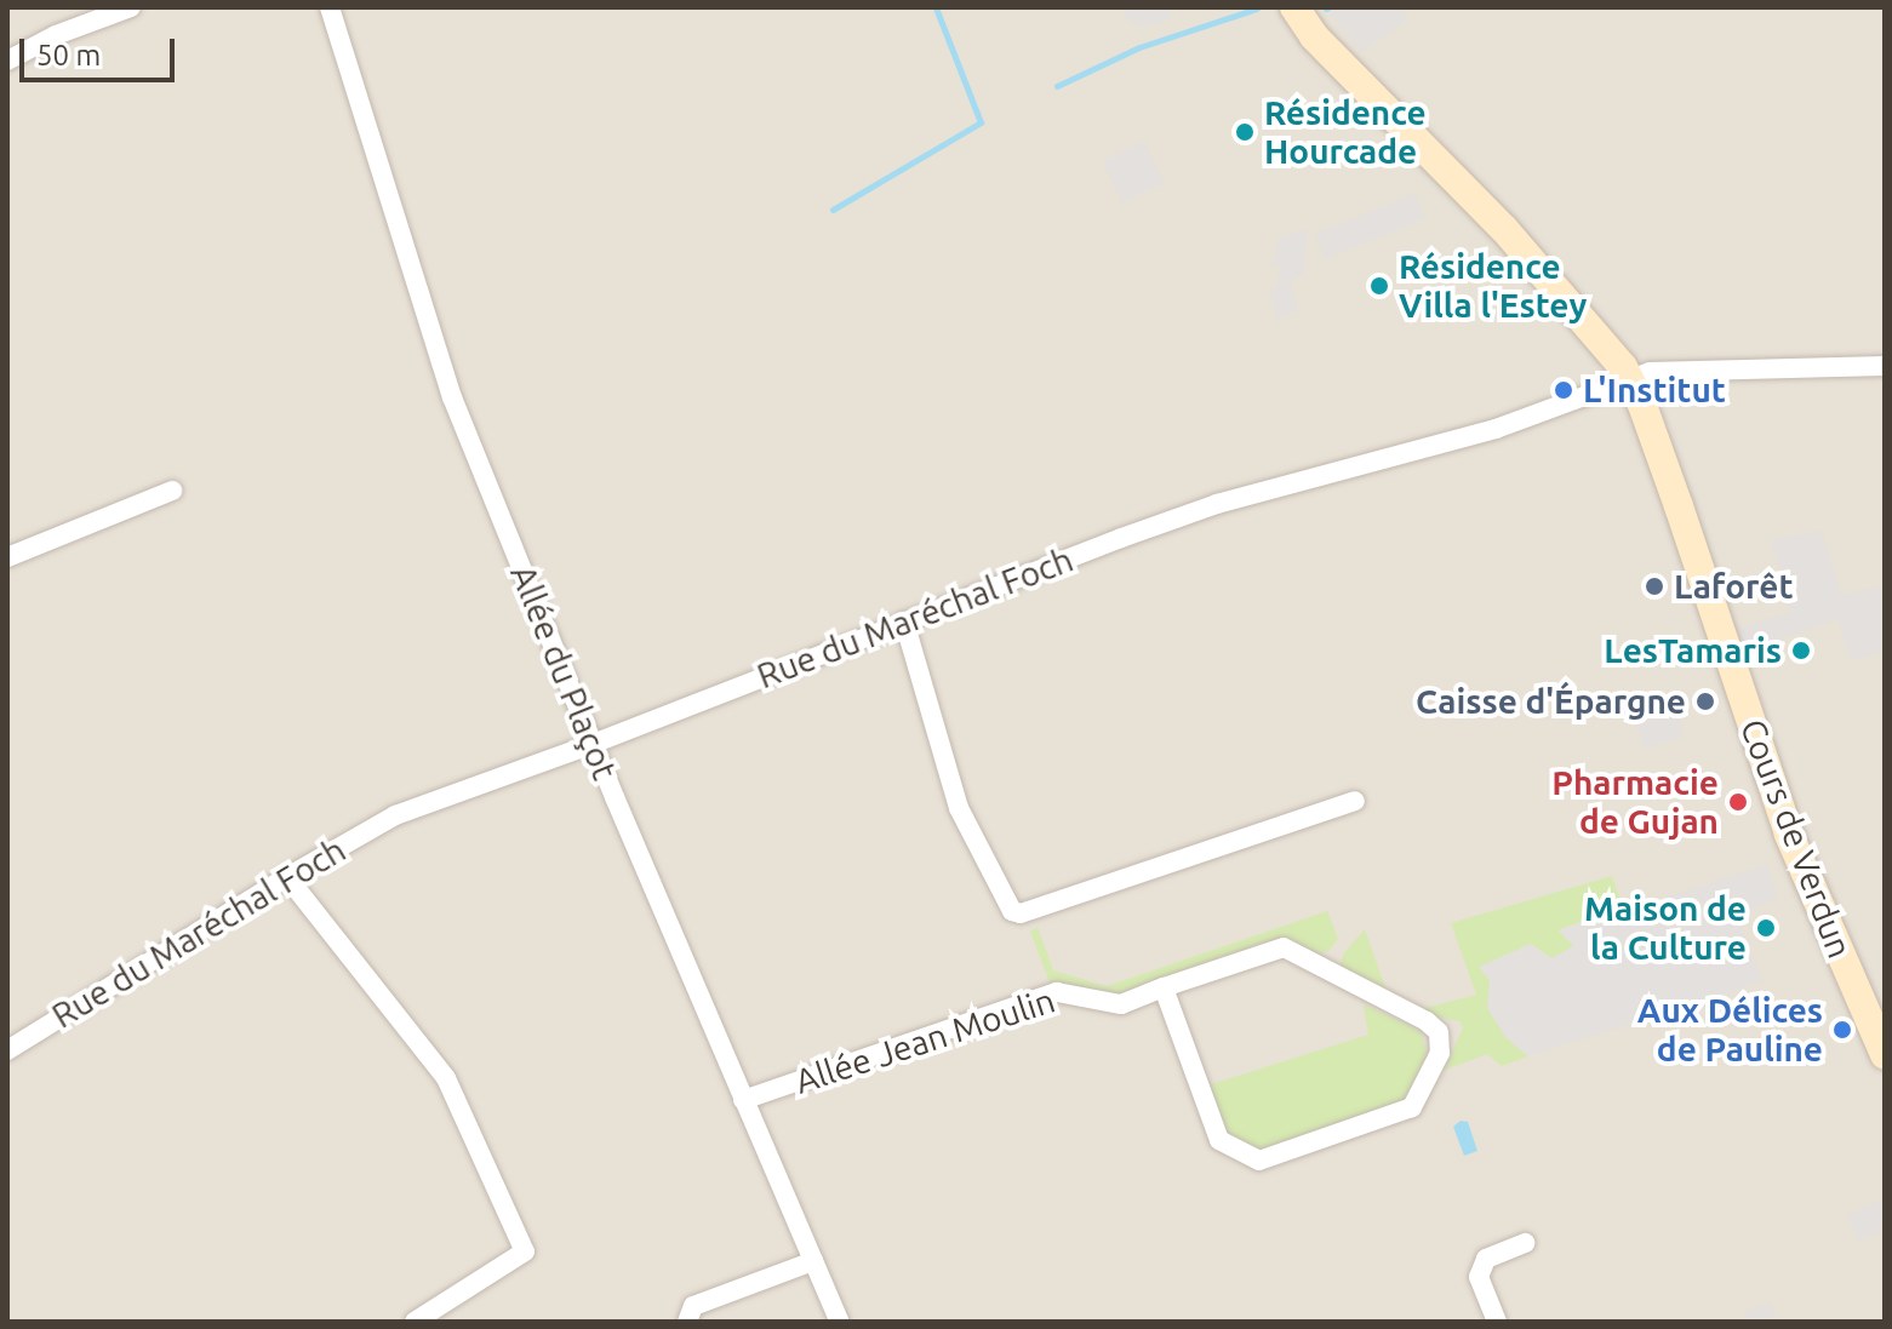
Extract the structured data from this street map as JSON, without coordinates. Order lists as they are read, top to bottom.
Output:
{
  "streets": {
    "main road": ["Cours de Verdun"],
    "street": ["Rue du Maréchal Foch", "Allée du Plaçot", "Allée Jean Moulin"]
  },
  "crossings": [
    ["Rue du Maréchal Foch", "Allée du Plaçot"],
    ["Rue du Maréchal Foch", "Cours de Verdun"],
    ["Allée du Plaçot", "Allée Jean Moulin"]
  ],
  "places": [
    "Résidence Hourcade",
    "Résidence Villa l'Estey",
    "L'Institut",
    "Laforêt",
    "LesTamaris",
    "Caisse d'Épargne",
    "Pharmacie de Gujan",
    "Maison de la Culture",
    "Aux Délices de Pauline"
  ],
  "scale_bar": "50 m"
}
